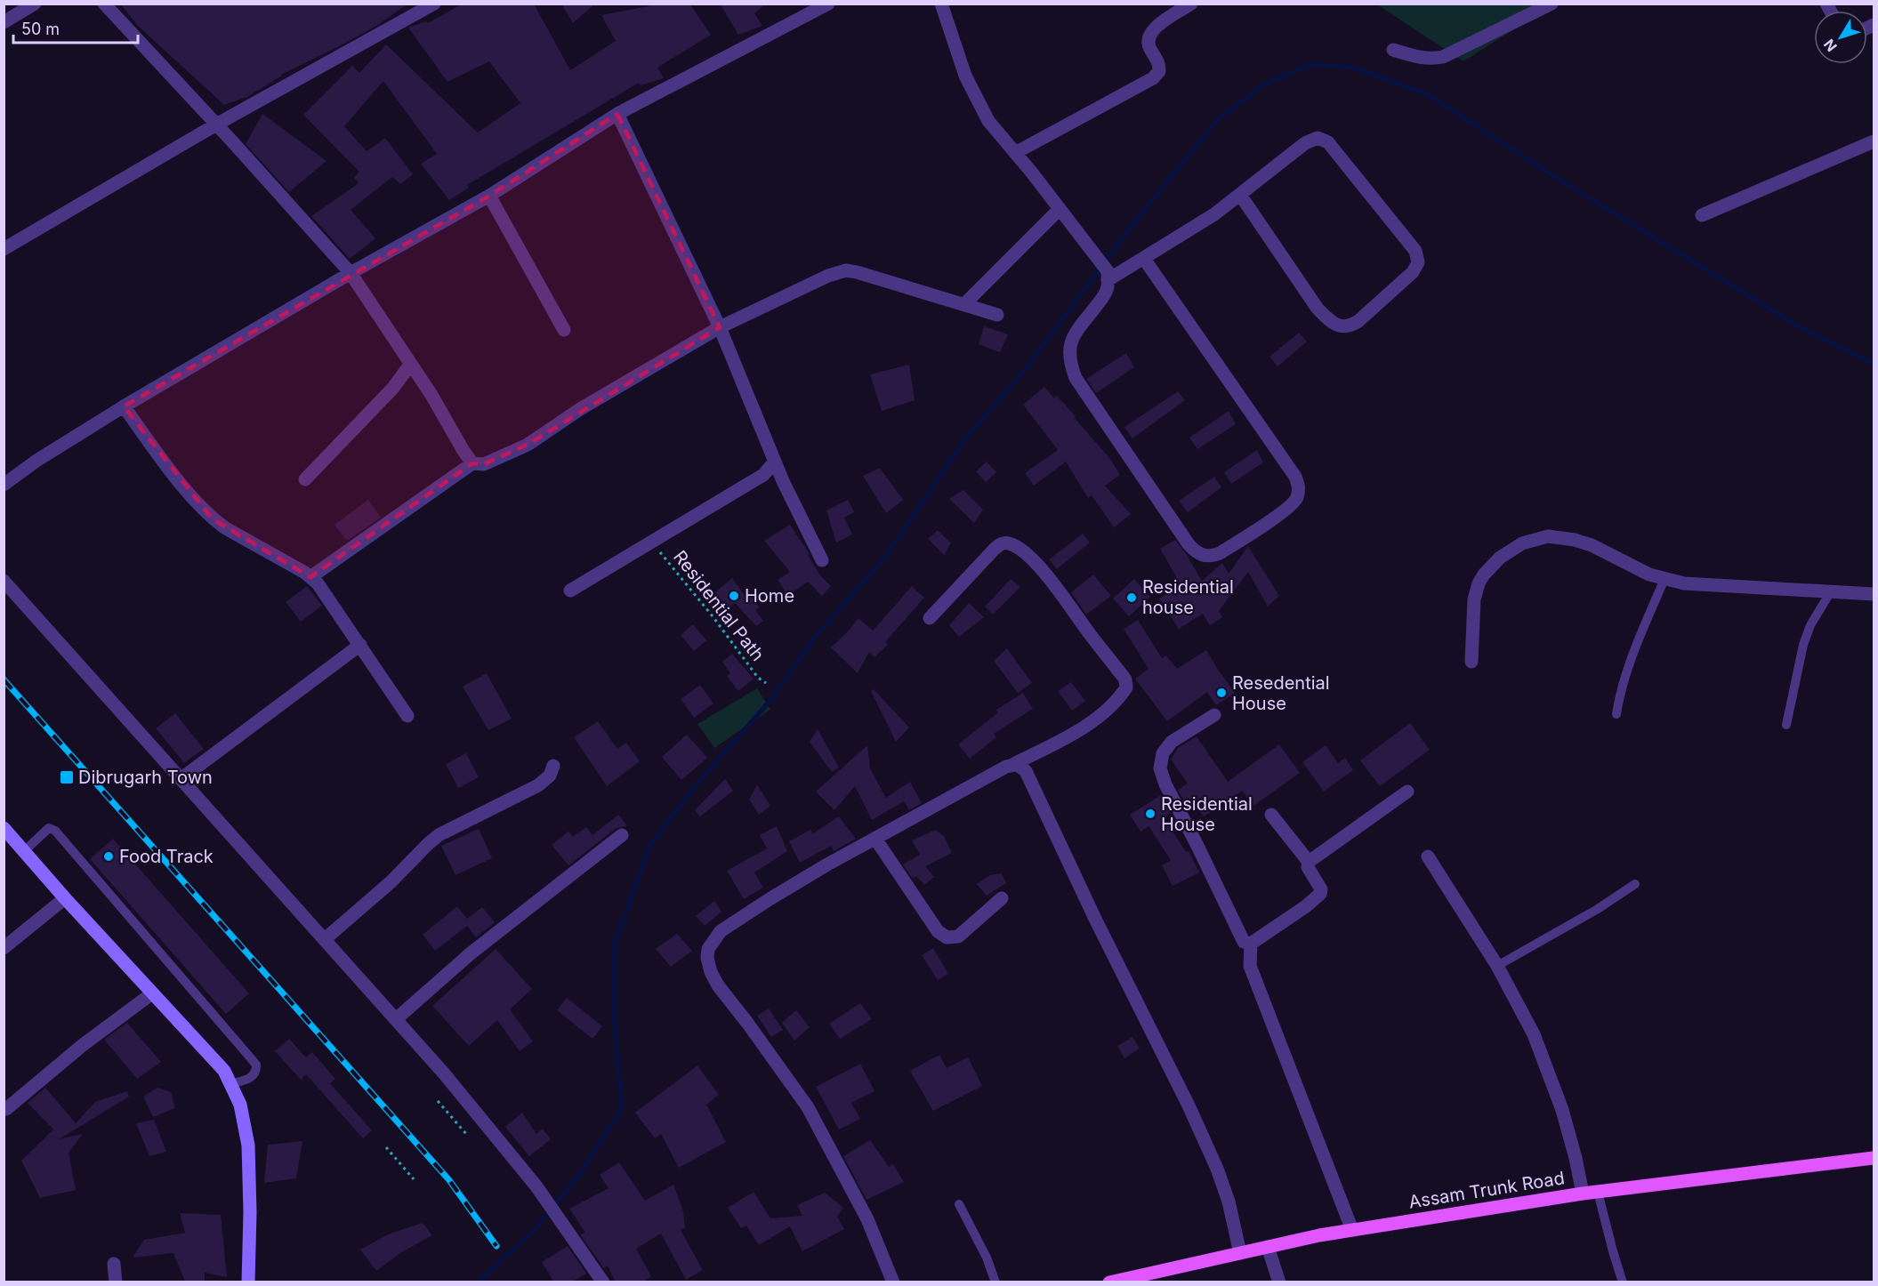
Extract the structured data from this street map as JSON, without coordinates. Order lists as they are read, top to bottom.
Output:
{
  "streets": {
    "main road": ["Assam Trunk Road"],
    "path": ["Residential Path"]
  },
  "places": {
    "other": [
      "Home",
      "Residential house",
      "Resedential House",
      "Residential House",
      "Food Track"
    ],
    "transit": ["Dibrugarh Town"]
  },
  "scale_bar": "50 m",
  "north": "bottom left"
}
